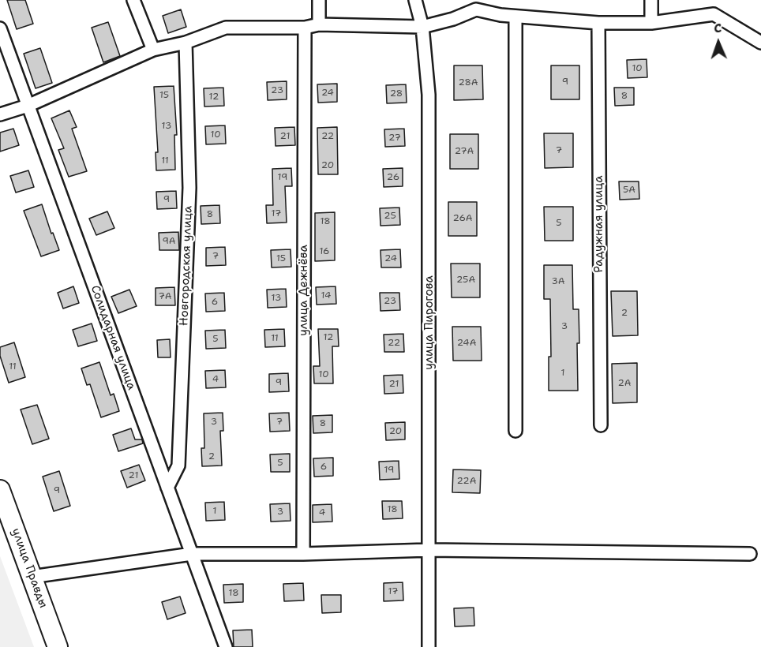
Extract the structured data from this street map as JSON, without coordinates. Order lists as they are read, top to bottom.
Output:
{
  "streets": {
    "main road": ["улица Правды"],
    "street": [
      "Радужная улица",
      "Новгородская улица",
      "улица Дежнёва",
      "улица Пирогова",
      "Солидарная улица"
    ]
  },
  "crossings": [
    ["Новгородская улица", "Солидарная улица"]
  ],
  "house_numbers": [
    "10",
    "9",
    "28А",
    "23",
    "24",
    "28",
    "15",
    "8",
    "12",
    "13",
    "10",
    "21",
    "22",
    "27",
    "7",
    "27А",
    "11",
    "20",
    "19",
    "26",
    "5А",
    "9",
    "17",
    "8",
    "25",
    "26А",
    "18",
    "5",
    "9А",
    "16",
    "7",
    "15",
    "24",
    "25А",
    "3А",
    "14",
    "7А",
    "13",
    "23",
    "6",
    "2",
    "3",
    "12",
    "11",
    "5",
    "22",
    "24А",
    "11",
    "1",
    "10",
    "4",
    "9",
    "2А",
    "21",
    "3",
    "7",
    "8",
    "20",
    "2",
    "5",
    "6",
    "19",
    "21",
    "22А",
    "9",
    "18",
    "1",
    "3",
    "4",
    "17",
    "18"
  ],
  "north": "top"
}
